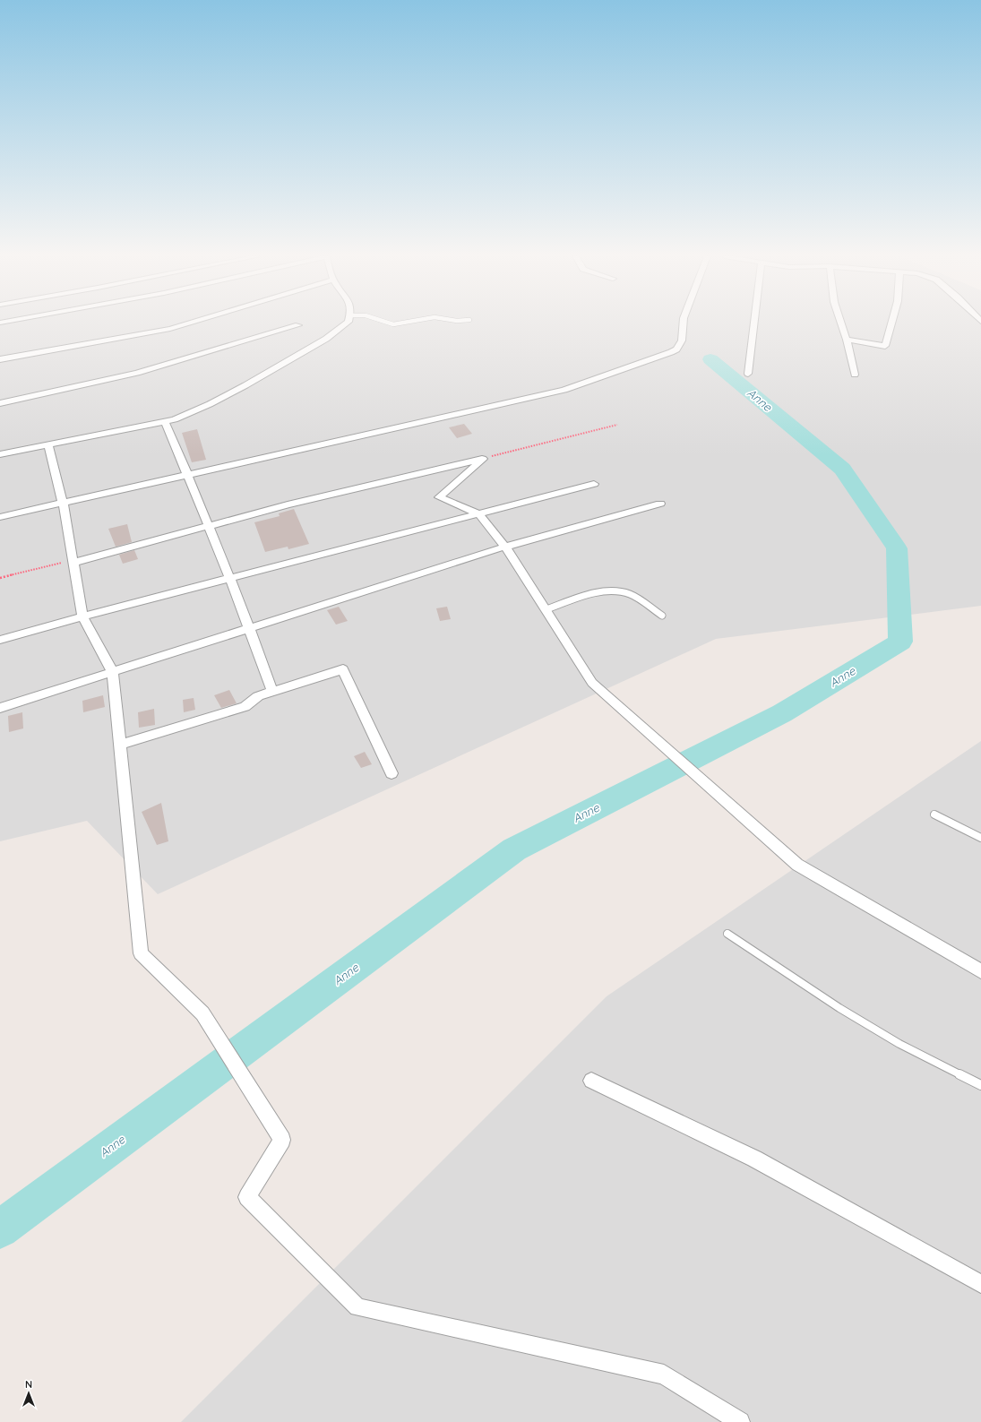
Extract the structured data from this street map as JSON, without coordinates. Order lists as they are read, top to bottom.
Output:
{
  "water": ["Anne"],
  "north": "top"
}
